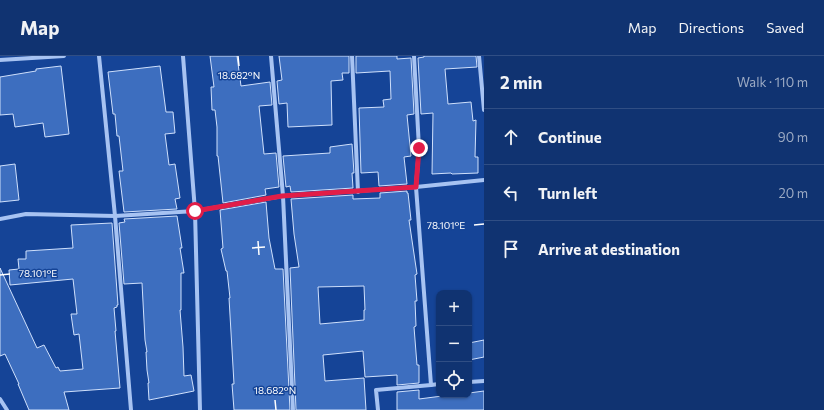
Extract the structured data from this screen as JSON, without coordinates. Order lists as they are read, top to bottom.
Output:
{
  "page": {
    "header": "Map",
    "nav": ["Map", "Directions", "Saved"],
    "heading": ["2 min", "Walk · 110 m"],
    "list": [
      ["Continue", "90 m"],
      ["Turn left", "20 m"],
      "Arrive at destination"
    ],
    "map_buttons": ["+", "−"]
  },
  "coordinates": ["18.682°N", "78.101°E"]
}
